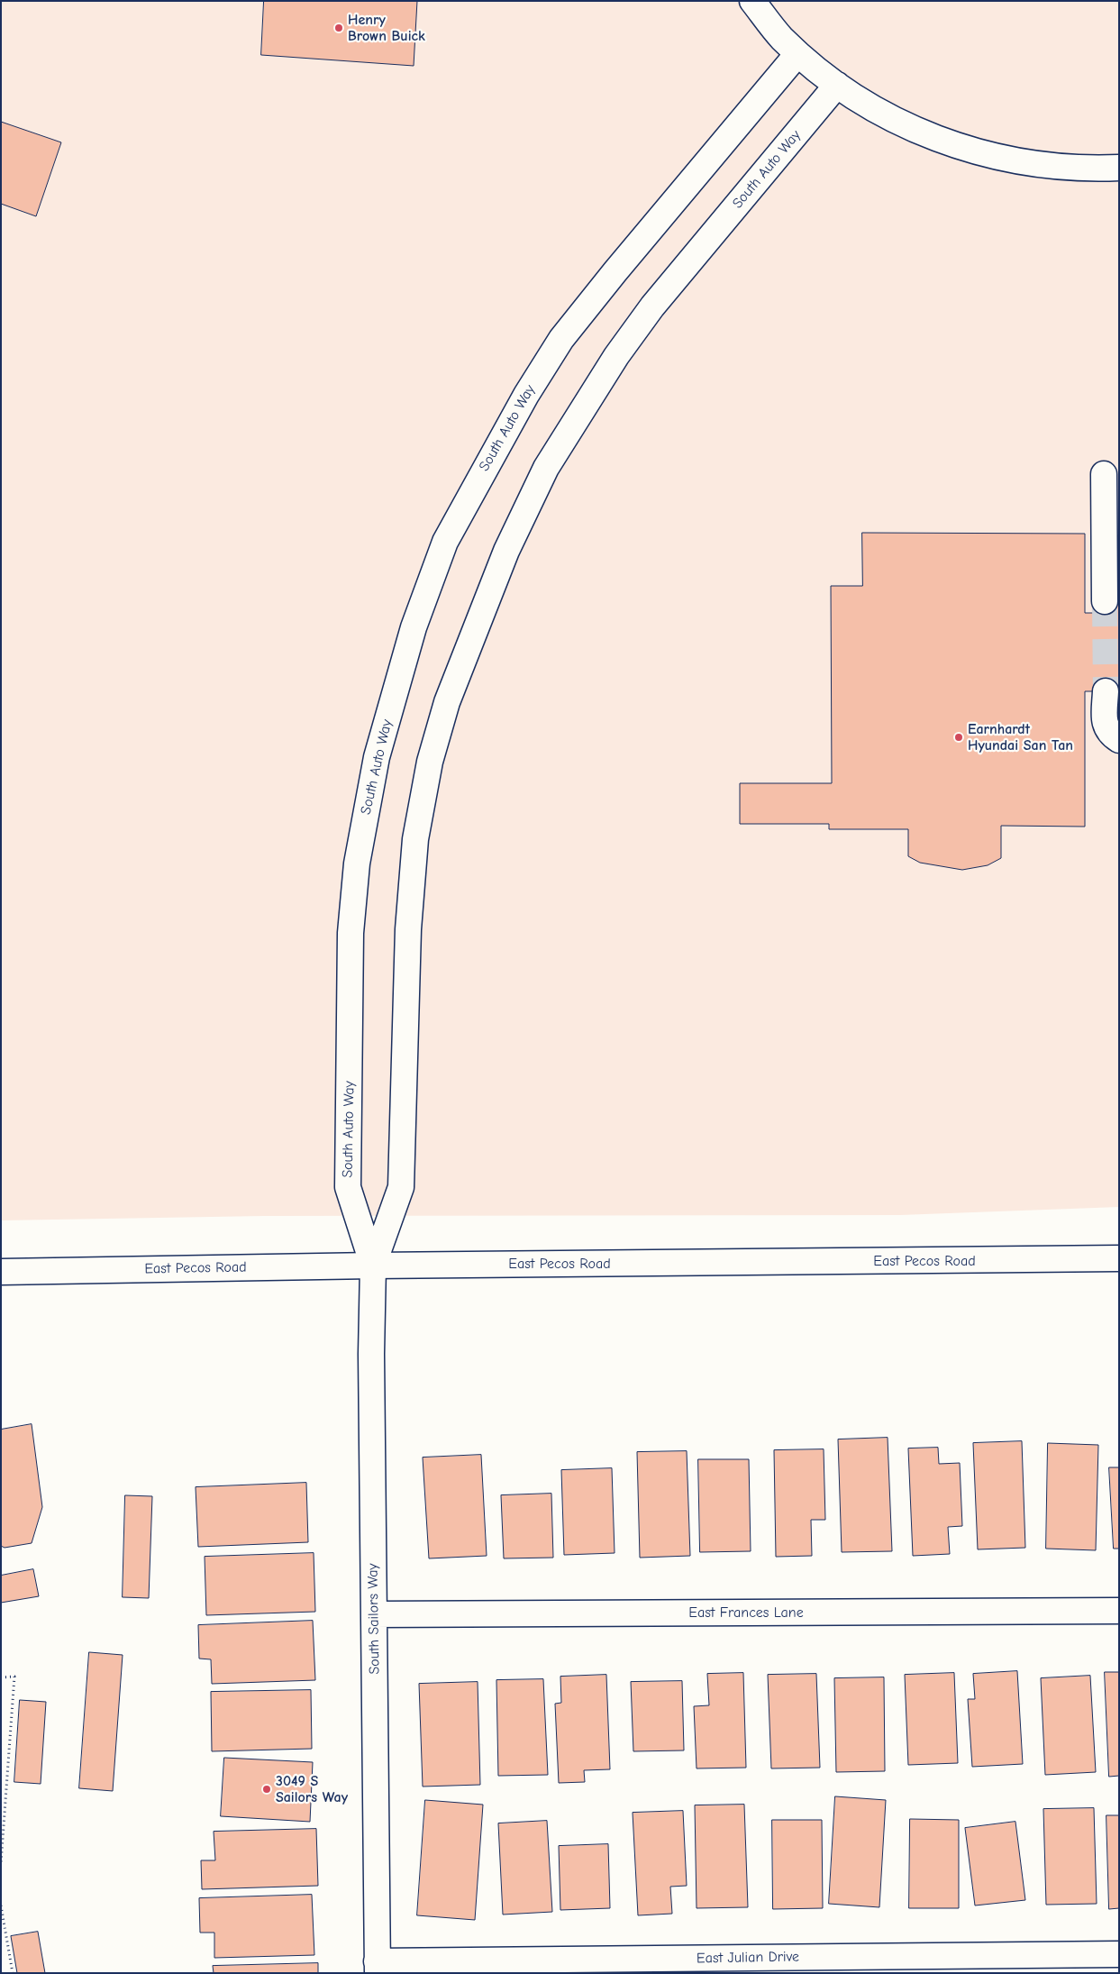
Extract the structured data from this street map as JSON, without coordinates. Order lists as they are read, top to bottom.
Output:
{
  "streets": {
    "street": [
      "South Auto Way",
      "East Pecos Road",
      "East Frances Lane",
      "South Sailors Way",
      "East Julian Drive"
    ]
  },
  "crossings": [
    ["South Auto Way", "East Pecos Road"],
    ["South Auto Way", "South Sailors Way"],
    ["East Pecos Road", "South Sailors Way"],
    ["East Frances Lane", "South Sailors Way"],
    ["South Sailors Way", "East Julian Drive"]
  ],
  "places": ["Henry Brown Buick", "Earnhardt Hyundai San Tan", "3049 S Sailors Way"]
}
